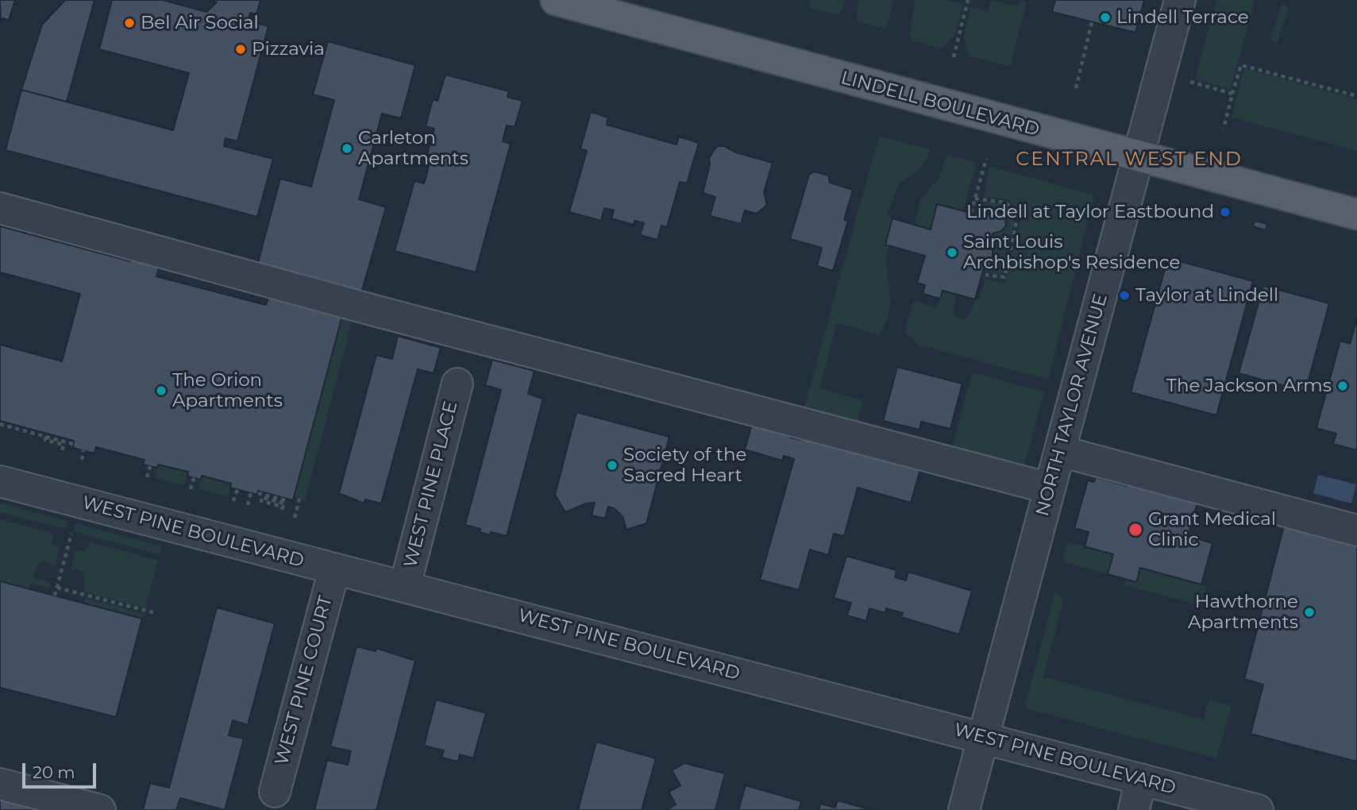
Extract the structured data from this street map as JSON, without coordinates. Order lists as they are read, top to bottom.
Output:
{
  "streets": {
    "main road": ["LINDELL BOULEVARD"],
    "street": [
      "NORTH TAYLOR AVENUE",
      "WEST PINE PLACE",
      "WEST PINE BOULEVARD",
      "WEST PINE COURT"
    ]
  },
  "crossings": [
    ["LINDELL BOULEVARD", "NORTH TAYLOR AVENUE"],
    ["NORTH TAYLOR AVENUE", "WEST PINE BOULEVARD"],
    ["WEST PINE PLACE", "WEST PINE BOULEVARD"],
    ["WEST PINE BOULEVARD", "WEST PINE COURT"]
  ],
  "districts": ["CENTRAL WEST END"],
  "places": [
    "Lindell Terrace",
    "Bel Air Social",
    "Pizzavia",
    "Carleton Apartments",
    "Lindell at Taylor Eastbound",
    "Saint Louis Archbishop's Residence",
    "Taylor at Lindell",
    "The Jackson Arms",
    "The Orion Apartments",
    "Society of the Sacred Heart",
    "Grant Medical Clinic",
    "Hawthorne Apartments"
  ],
  "scale_bar": "20 m"
}
